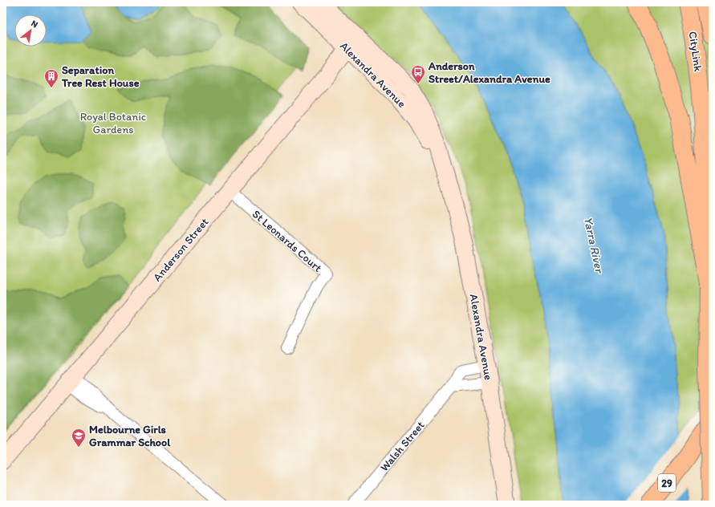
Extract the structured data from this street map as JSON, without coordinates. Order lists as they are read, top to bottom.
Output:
{
  "streets": {
    "highway": ["CityLink", "29"],
    "street": [
      "Alexandra Avenue",
      "St Leonards Court",
      "Anderson Street",
      "Walsh Street"
    ]
  },
  "crossings": [
    ["Alexandra Avenue", "Anderson Street"],
    ["Alexandra Avenue", "Walsh Street"],
    ["St Leonards Court", "Anderson Street"]
  ],
  "water": ["Yarra River"],
  "parks": ["Royal Botanic Gardens"],
  "places": {
    "bus stop": ["Anderson Street/Alexandra Avenue"],
    "building": ["Separation Tree Rest House"],
    "school or university": ["Melbourne Girls Grammar School"]
  },
  "north": "top right"
}
